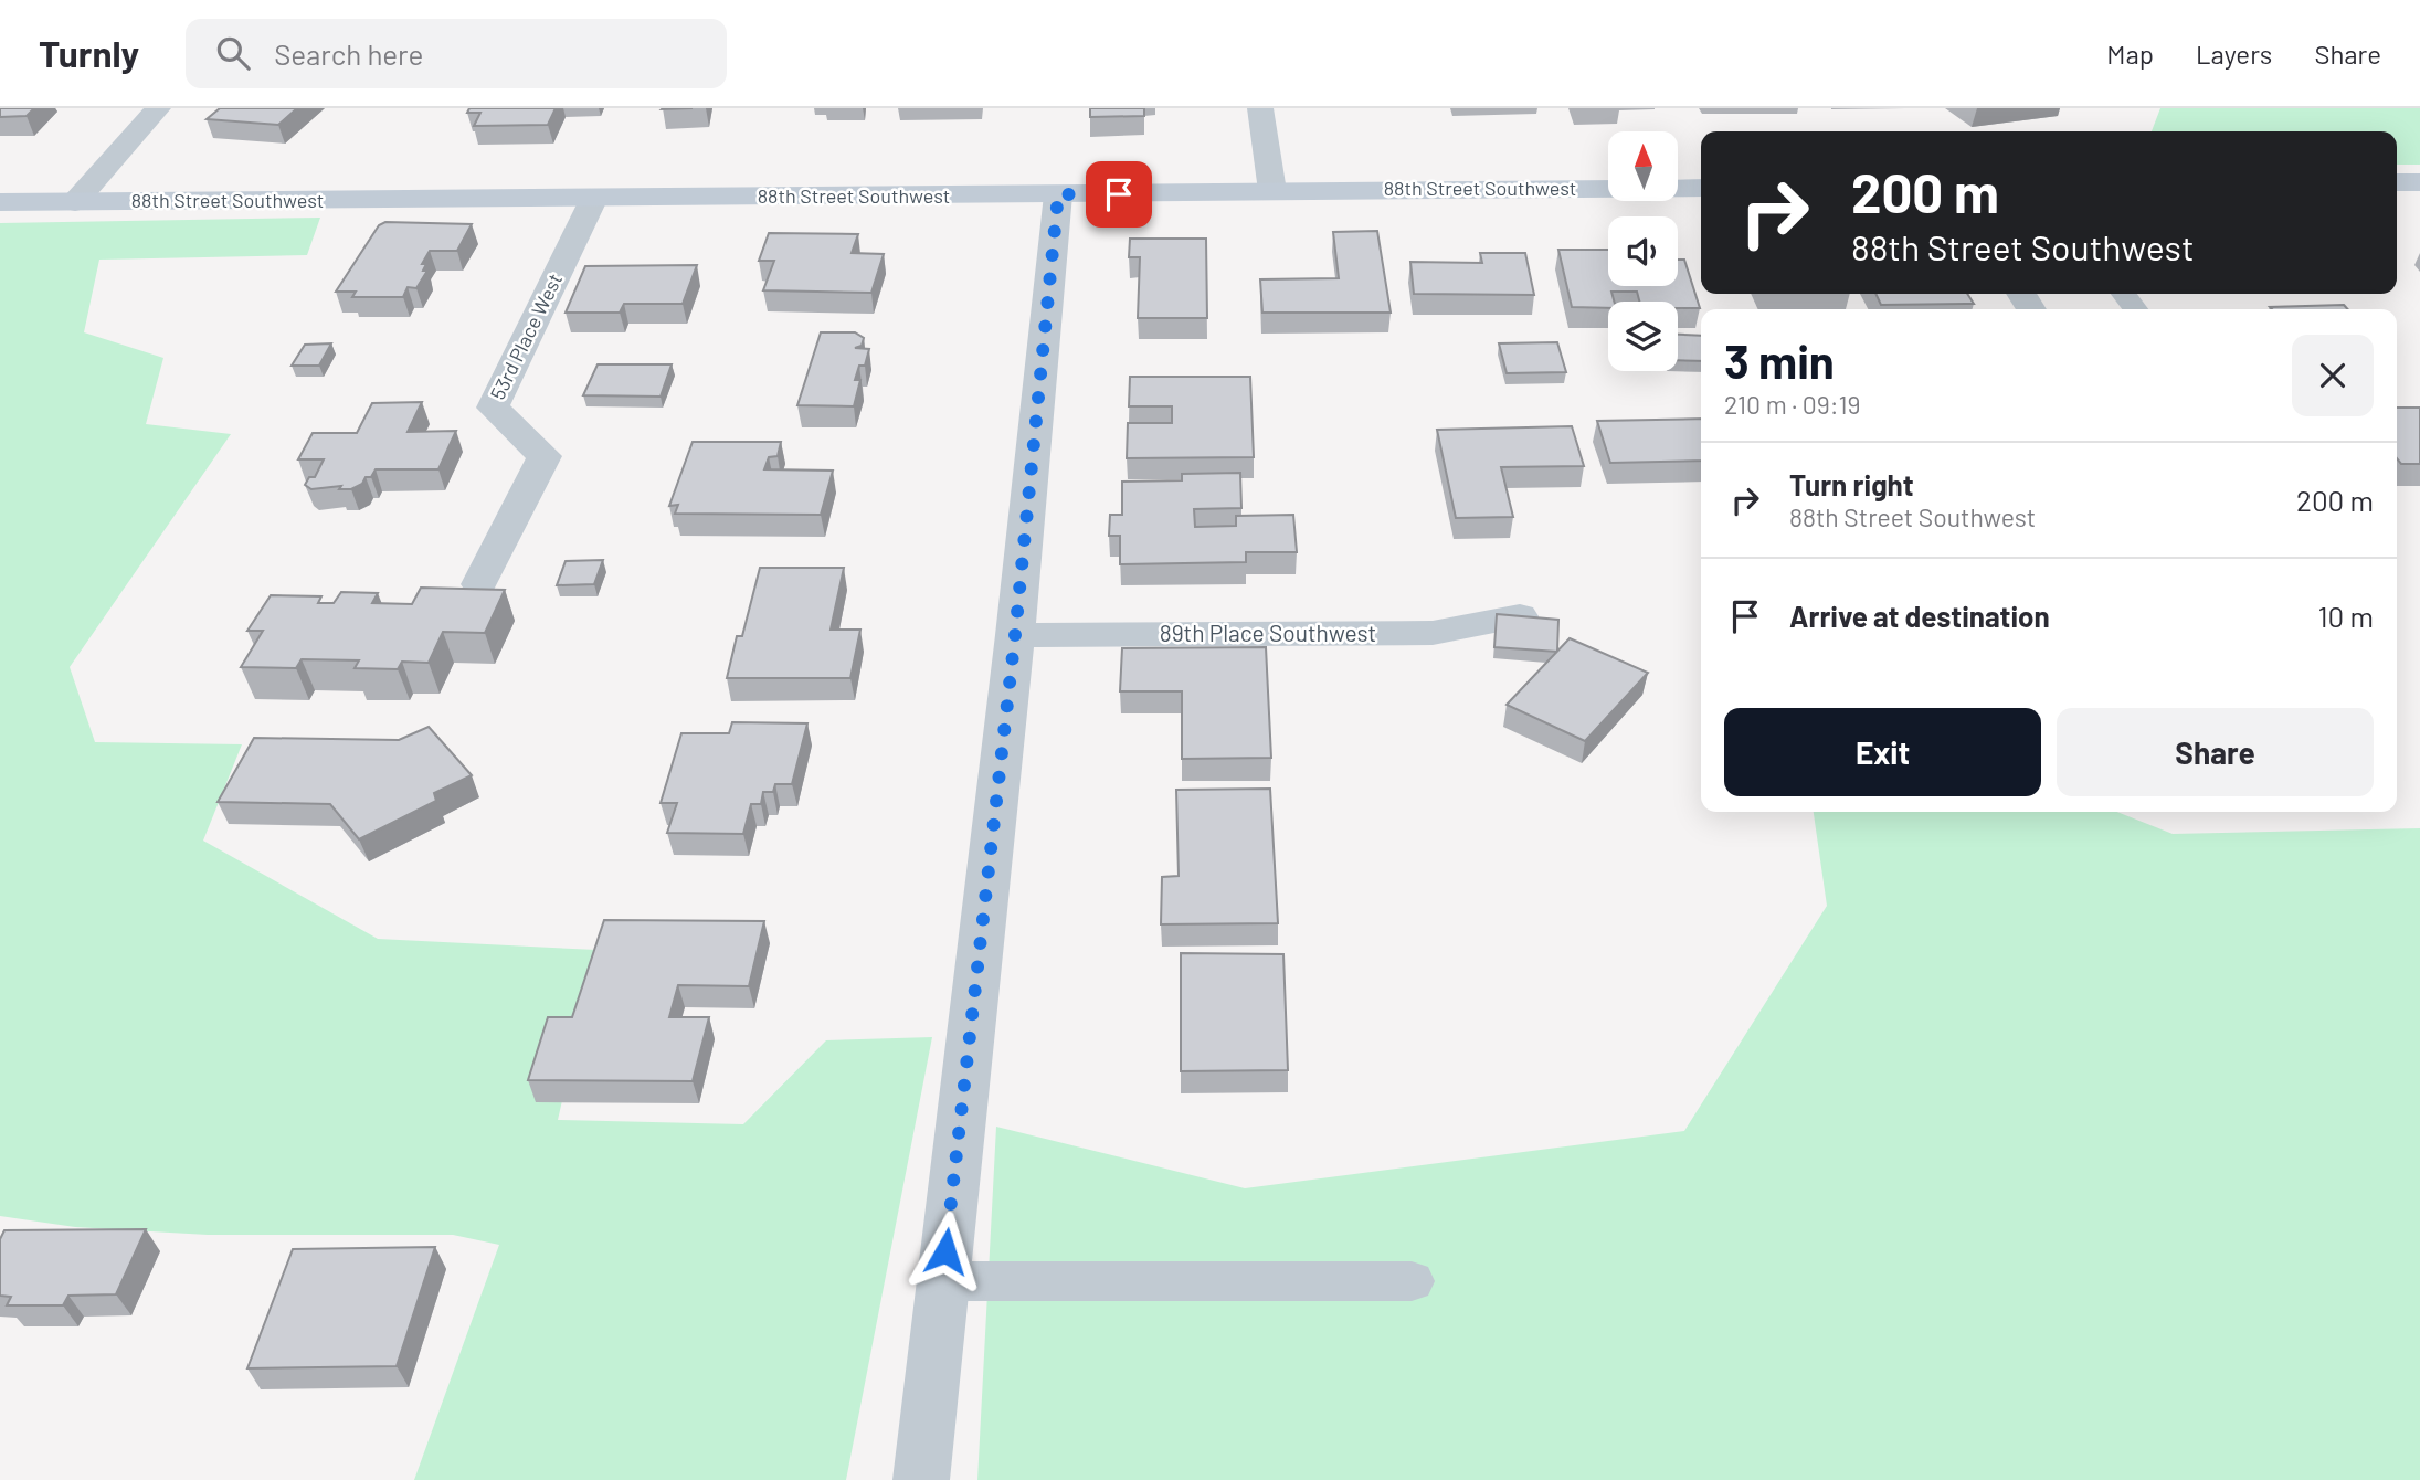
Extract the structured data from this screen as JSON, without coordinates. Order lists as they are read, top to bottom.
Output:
{
  "streets": {
    "street": ["88th Street Southwest", "53rd Place West", "89th Place Southwest"]
  },
  "crossings": [
    ["88th Street Southwest", "53rd Place West"]
  ],
  "north": "top",
  "page": {
    "header": "Turnly",
    "search": "Search here",
    "nav": ["Map", "Layers", "Share"],
    "turn": ["200 m", "88th Street Southwest"],
    "heading": ["3 min", "210 m · 09:19"],
    "list": [
      {
        "name": "Turn right",
        "note": "88th Street Southwest",
        "value": "200 m"
      },
      {
        "name": "Arrive at destination",
        "value": "10 m"
      }
    ],
    "buttons": ["Exit", "Share"]
  }
}
